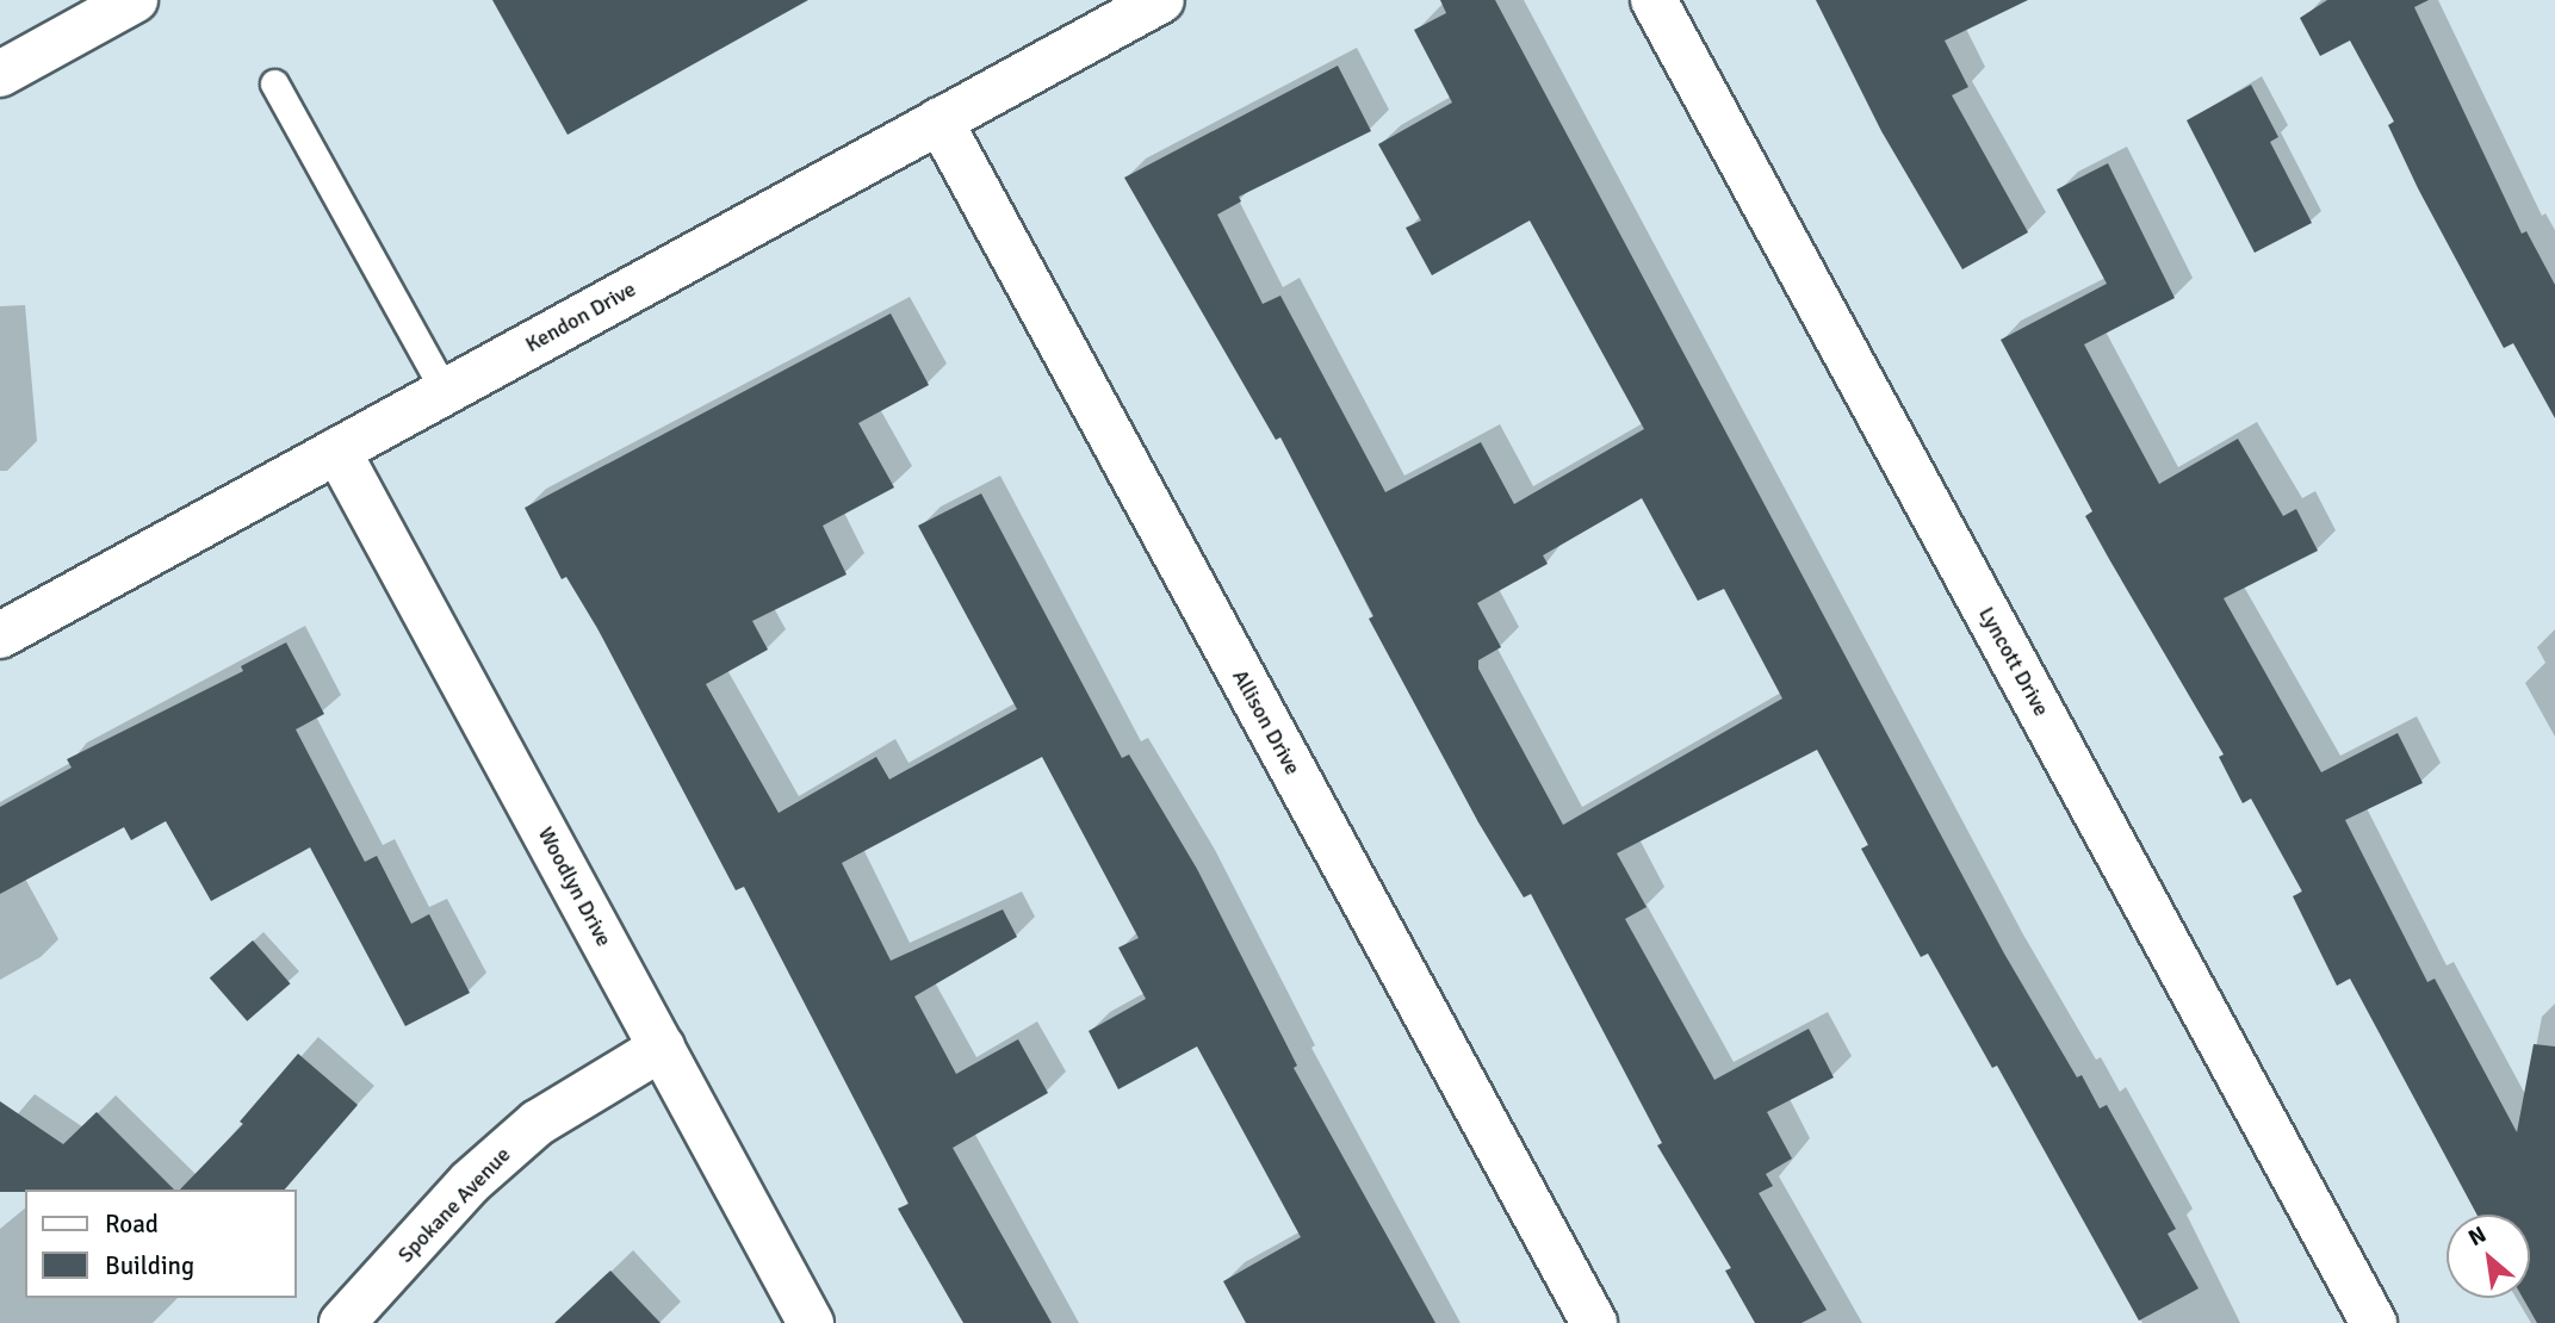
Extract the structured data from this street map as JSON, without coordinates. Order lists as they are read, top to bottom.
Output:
{
  "streets": {
    "street": [
      "Kendon Drive",
      "Lyncott Drive",
      "Allison Drive",
      "Woodlyn Drive",
      "Spokane Avenue"
    ]
  },
  "crossings": [
    ["Kendon Drive", "Allison Drive"],
    ["Kendon Drive", "Woodlyn Drive"],
    ["Woodlyn Drive", "Spokane Avenue"]
  ],
  "legend": ["Road", "Building"],
  "north": "top left"
}
